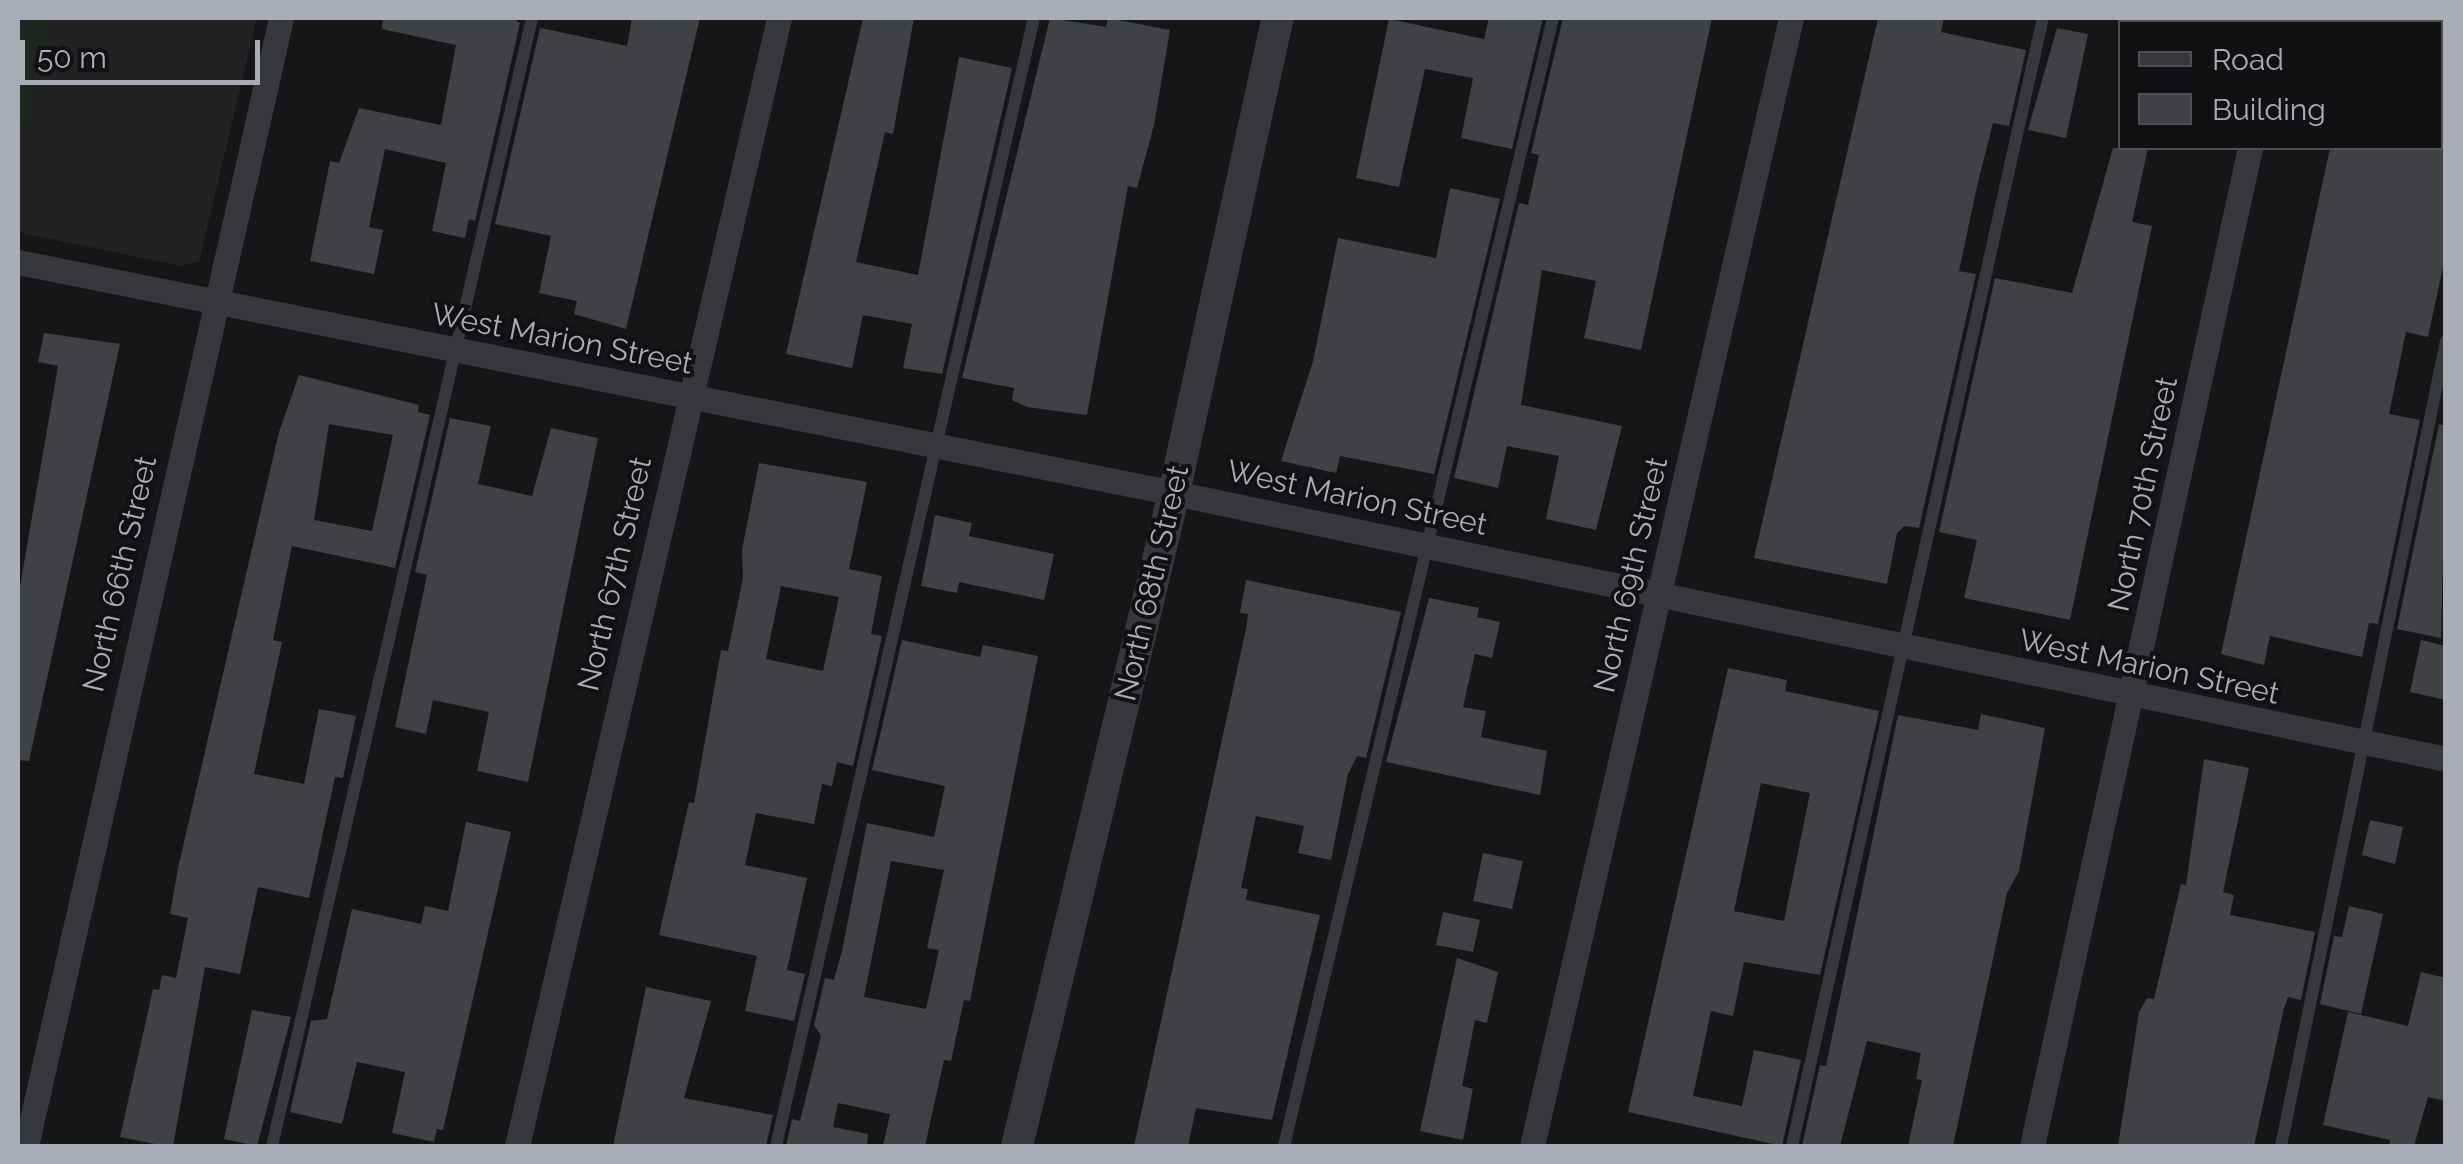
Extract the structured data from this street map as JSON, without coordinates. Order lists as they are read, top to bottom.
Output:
{
  "streets": {
    "street": [
      "West Marion Street",
      "North 70th Street",
      "North 66th Street",
      "North 67th Street",
      "North 69th Street",
      "North 68th Street"
    ]
  },
  "crossings": [
    ["West Marion Street", "North 70th Street"],
    ["West Marion Street", "North 66th Street"],
    ["West Marion Street", "North 67th Street"],
    ["West Marion Street", "North 69th Street"],
    ["West Marion Street", "North 68th Street"]
  ],
  "legend": ["Road", "Building"],
  "scale_bar": "50 m"
}
